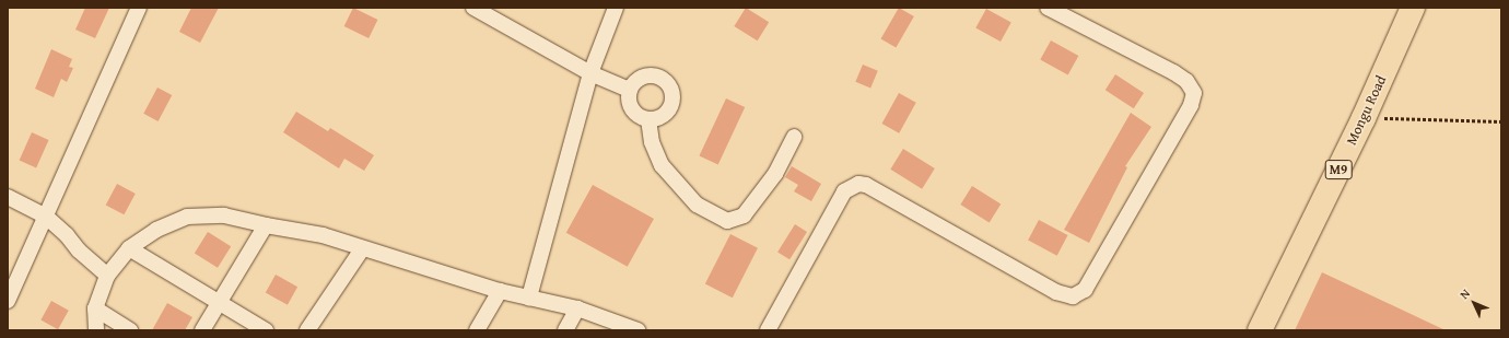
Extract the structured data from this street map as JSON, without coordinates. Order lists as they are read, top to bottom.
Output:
{
  "streets": {
    "main road": ["Mongu Road", "M9"]
  },
  "north": "top left"
}
